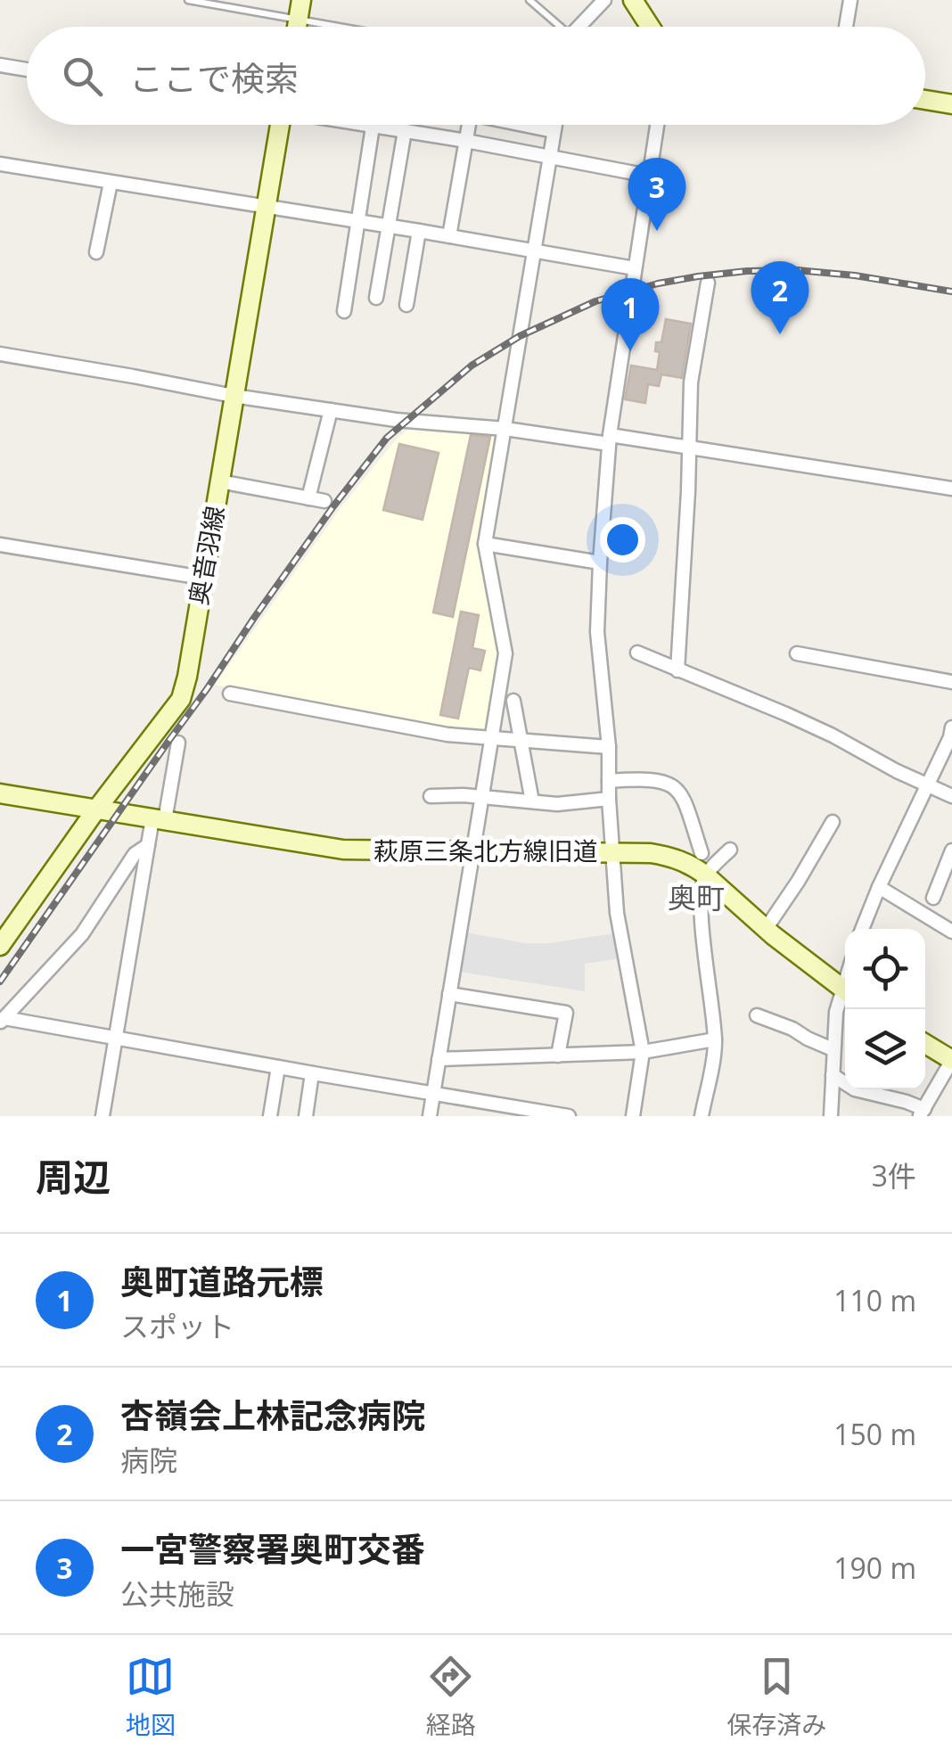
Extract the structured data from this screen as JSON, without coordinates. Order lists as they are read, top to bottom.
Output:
{
  "streets": {
    "main road": ["奥音羽線", "萩原三条北方線旧道"]
  },
  "crossings": [
    ["奥音羽線", "萩原三条北方線旧道"]
  ],
  "districts": ["奥町"],
  "page": {
    "search": "ここで検索",
    "pins": ["3", "2", "1"],
    "heading": ["周辺", "3件"],
    "list": [
      {
        "mark": "1",
        "name": "奥町道路元標",
        "note": "スポット",
        "value": "110 m"
      },
      {
        "mark": "2",
        "name": "杏嶺会上林記念病院",
        "note": "病院",
        "value": "150 m"
      },
      {
        "mark": "3",
        "name": "一宮警察署奥町交番",
        "note": "公共施設",
        "value": "190 m"
      }
    ],
    "nav": ["地図", "経路", "保存済み"]
  }
}
